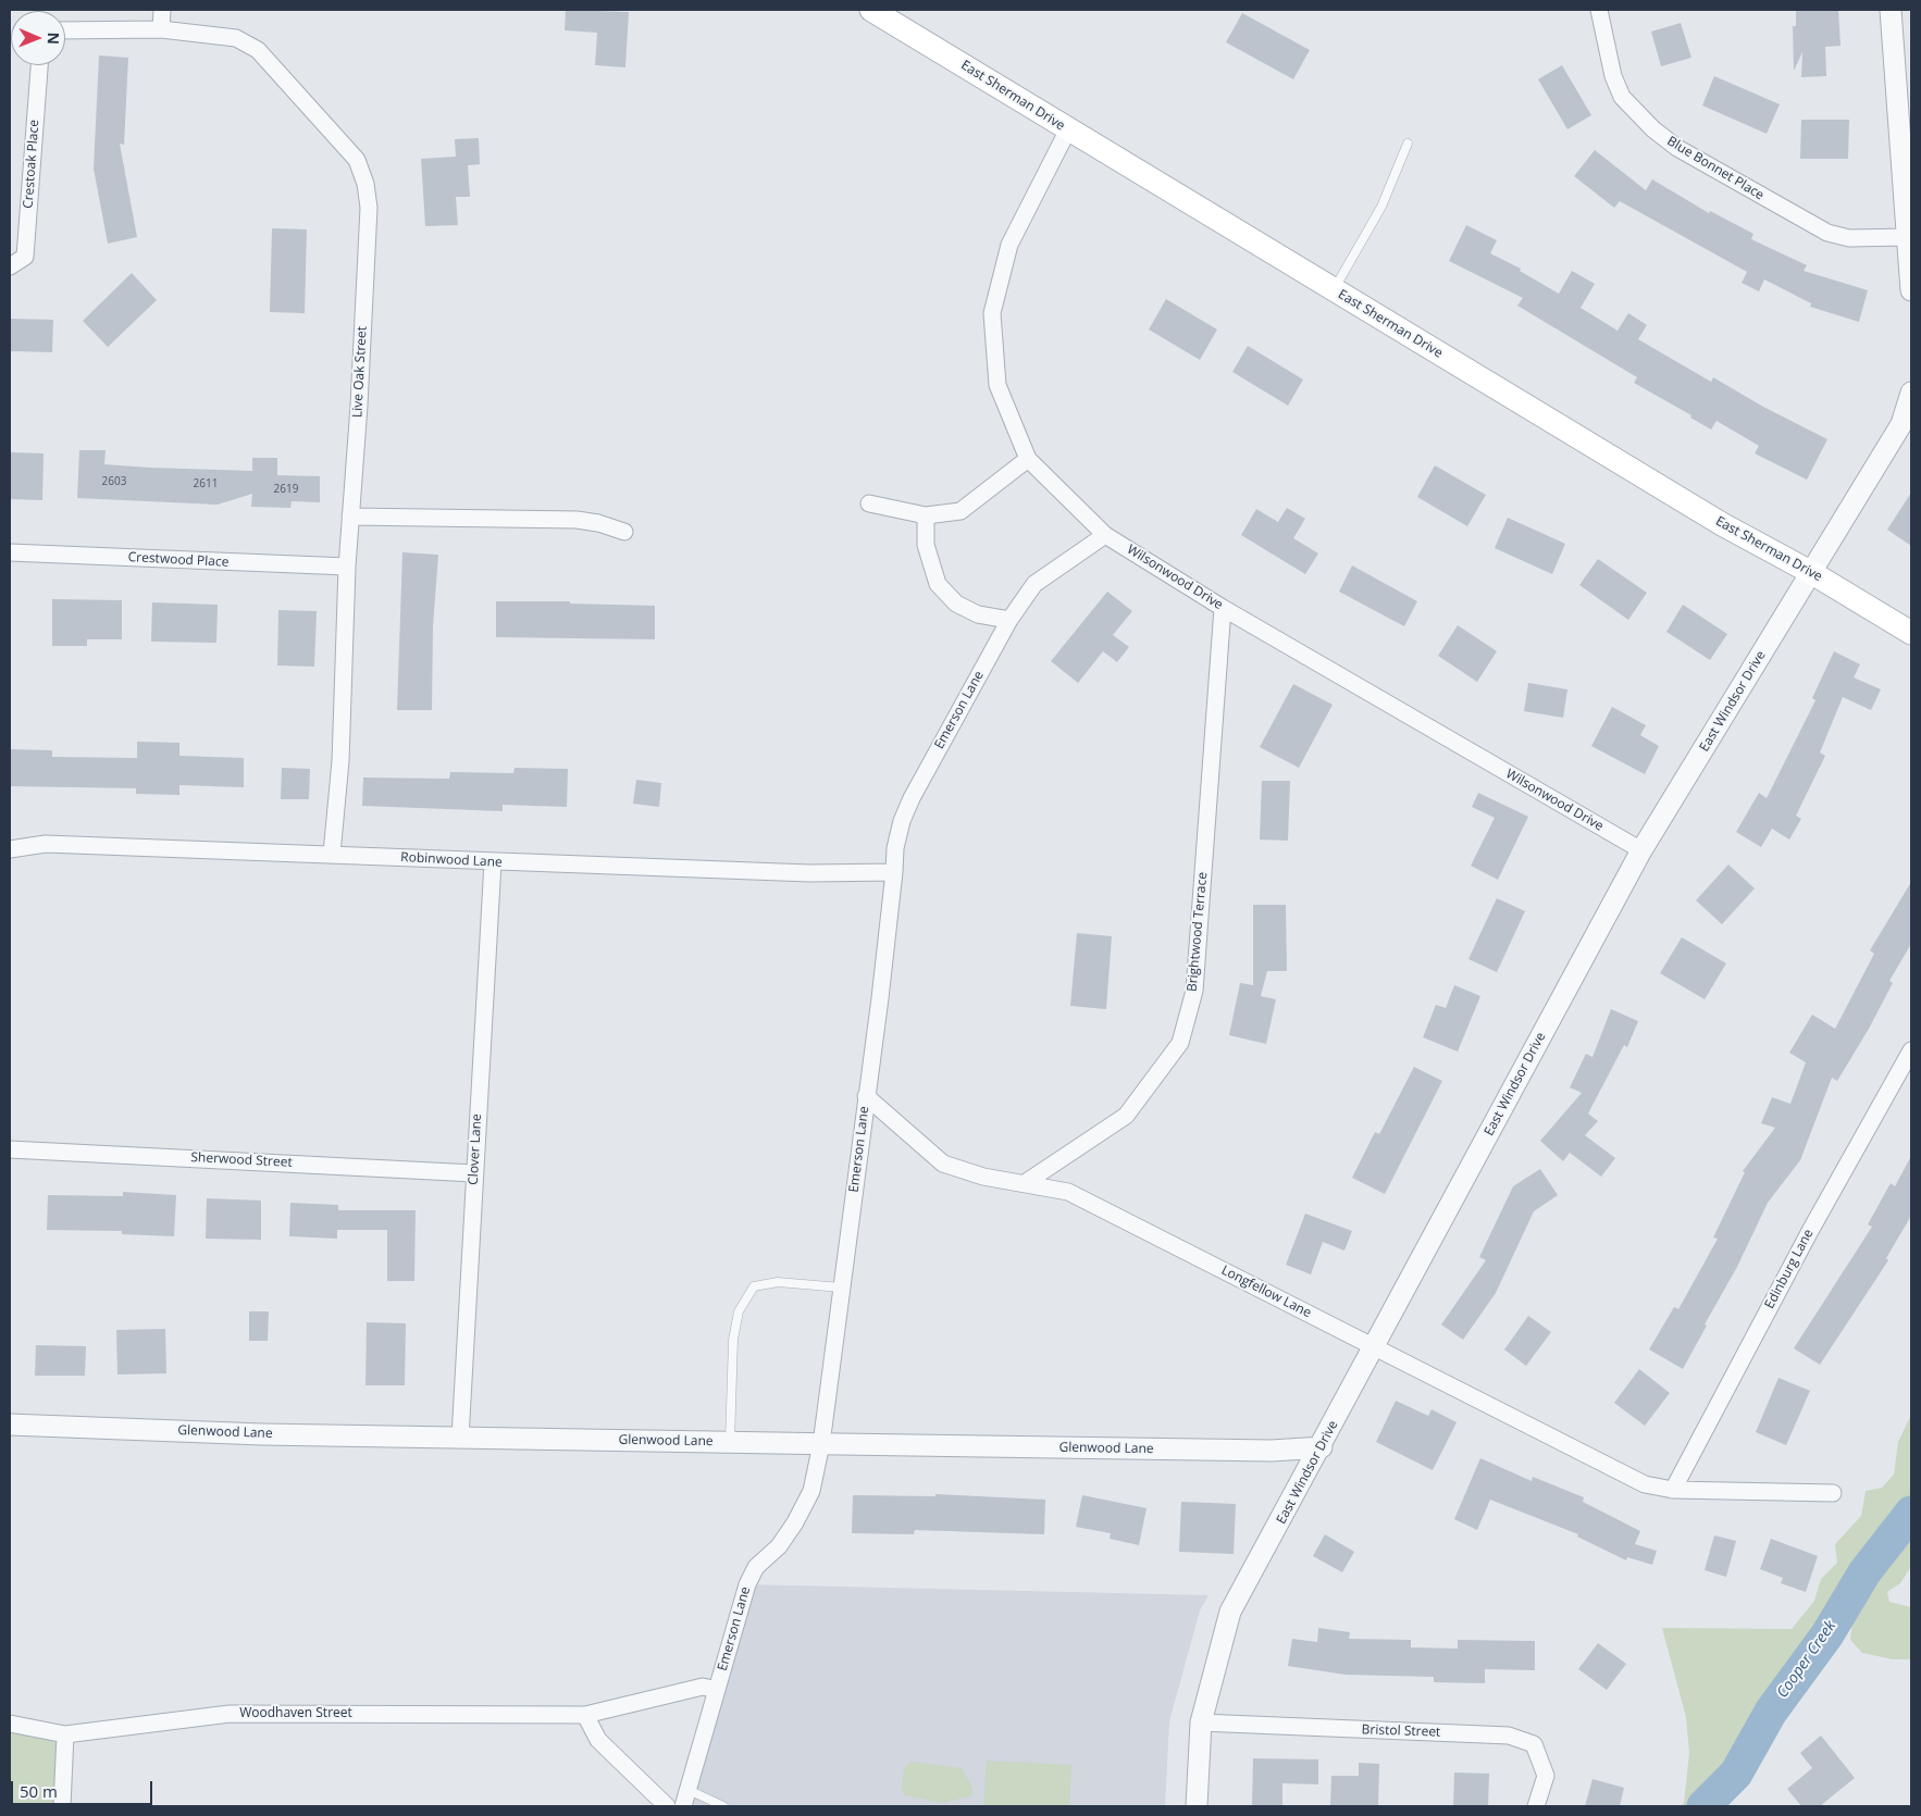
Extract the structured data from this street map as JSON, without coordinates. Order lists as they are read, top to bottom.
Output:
{
  "streets": {
    "main road": ["East Sherman Drive"],
    "street": [
      "Crestoak Place",
      "Blue Bonnet Place",
      "Live Oak Street",
      "Crestwood Place",
      "Wilsonwood Drive",
      "East Windsor Drive",
      "Emerson Lane",
      "Robinwood Lane",
      "Brightwood Terrace",
      "Clover Lane",
      "Sherwood Street",
      "Edinburg Lane",
      "Longfellow Lane",
      "Glenwood Lane",
      "Woodhaven Street",
      "Bristol Street"
    ]
  },
  "crossings": [
    ["East Sherman Drive", "Wilsonwood Drive"],
    ["East Sherman Drive", "East Windsor Drive"],
    ["Live Oak Street", "Crestwood Place"],
    ["Live Oak Street", "Robinwood Lane"],
    ["Wilsonwood Drive", "East Windsor Drive"],
    ["Wilsonwood Drive", "Emerson Lane"],
    ["Wilsonwood Drive", "Brightwood Terrace"],
    ["East Windsor Drive", "Longfellow Lane"],
    ["East Windsor Drive", "Glenwood Lane"],
    ["East Windsor Drive", "Bristol Street"],
    ["Emerson Lane", "Robinwood Lane"],
    ["Emerson Lane", "Longfellow Lane"],
    ["Emerson Lane", "Glenwood Lane"],
    ["Emerson Lane", "Woodhaven Street"],
    ["Robinwood Lane", "Clover Lane"],
    ["Brightwood Terrace", "Longfellow Lane"],
    ["Clover Lane", "Sherwood Street"],
    ["Clover Lane", "Glenwood Lane"],
    ["Edinburg Lane", "Longfellow Lane"]
  ],
  "water": ["Cooper Creek"],
  "house_numbers": ["2603", "2611", "2619"],
  "scale_bar": "50 m",
  "north": "right"
}
